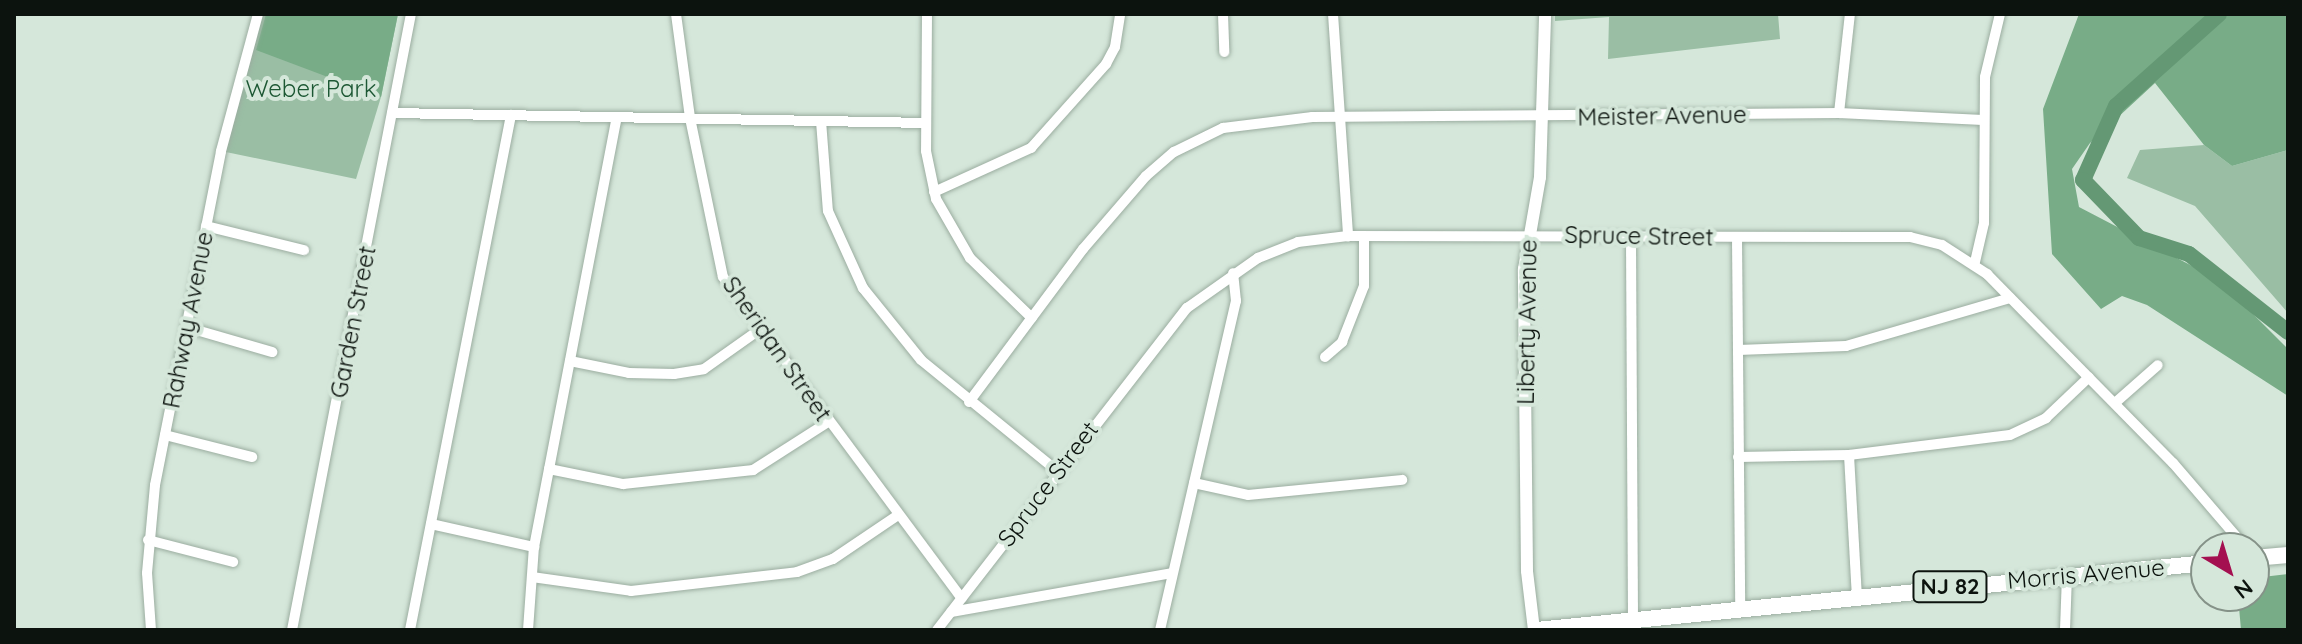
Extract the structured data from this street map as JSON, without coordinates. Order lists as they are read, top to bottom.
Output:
{
  "streets": {
    "main road": ["Morris Avenue", "NJ 82"],
    "street": [
      "Meister Avenue",
      "Spruce Street",
      "Rahway Avenue",
      "Garden Street",
      "Liberty Avenue",
      "Sheridan Street"
    ]
  },
  "crossings": [
    ["Meister Avenue", "Liberty Avenue"],
    ["Spruce Street", "Liberty Avenue"],
    ["Spruce Street", "Sheridan Street"],
    ["Liberty Avenue", "Morris Avenue"]
  ],
  "parks": ["Weber Park"],
  "north": "bottom right"
}
